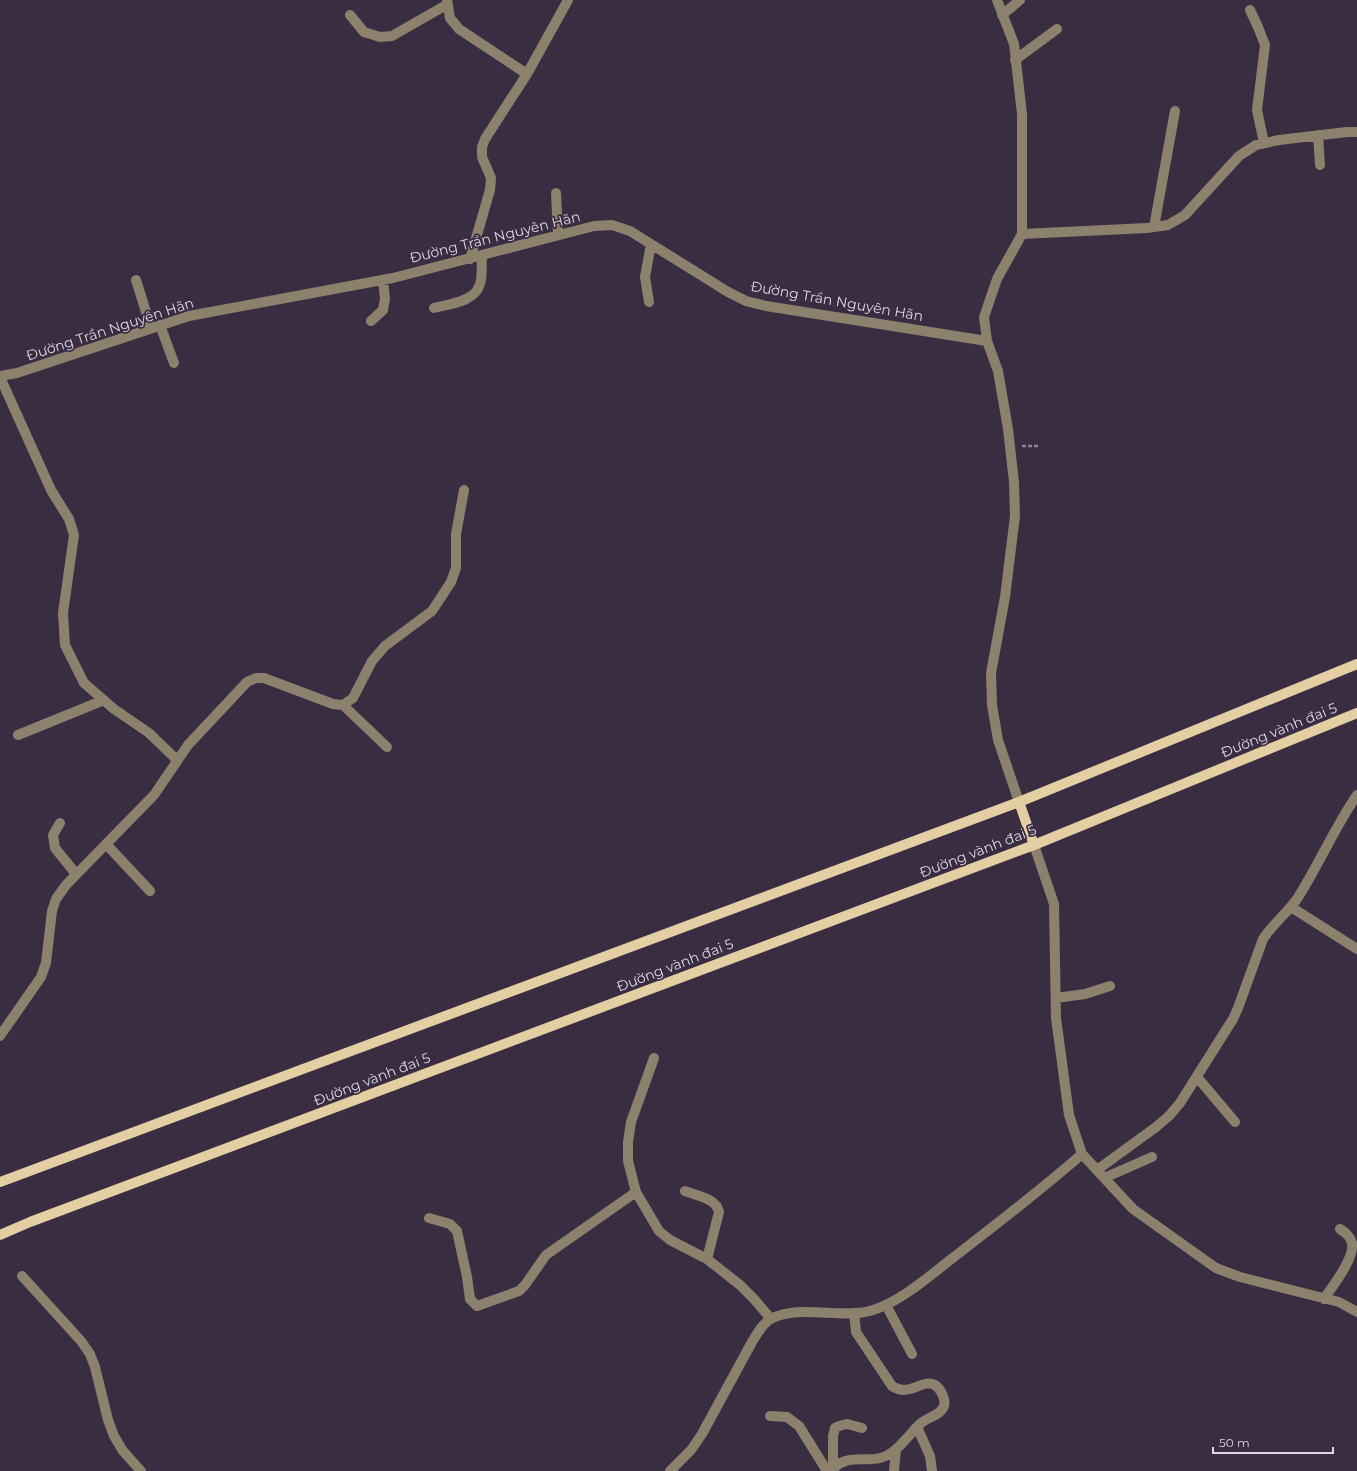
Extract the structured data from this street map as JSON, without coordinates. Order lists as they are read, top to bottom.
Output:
{
  "streets": {
    "main road": ["Đường vành đai 5"],
    "street": ["Đường Trần Nguyên Hãn"]
  },
  "scale_bar": "50 m"
}
